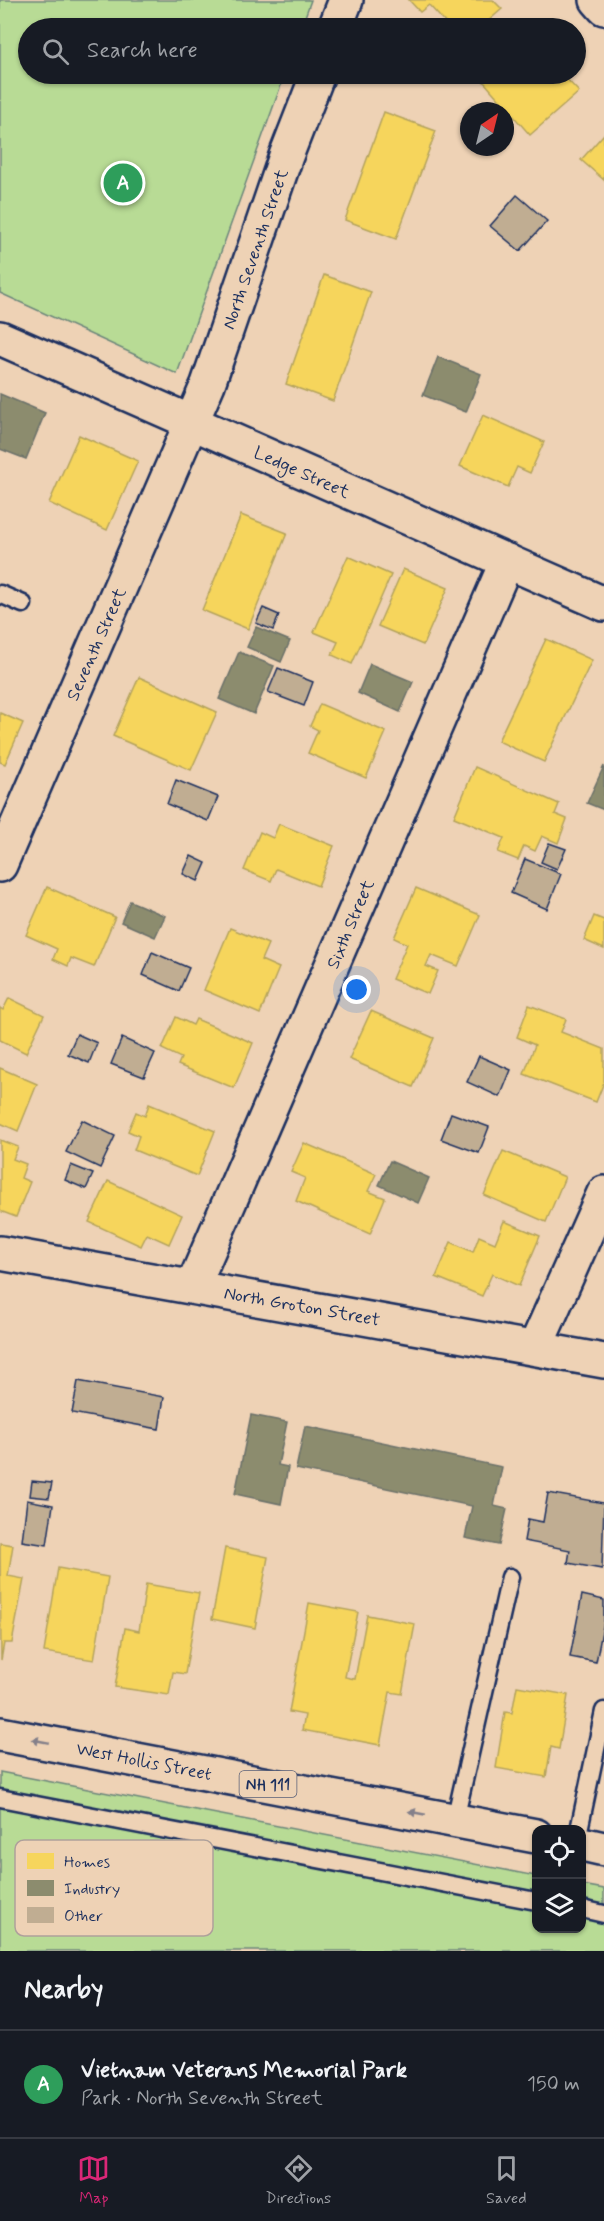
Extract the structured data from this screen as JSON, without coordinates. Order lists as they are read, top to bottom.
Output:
{
  "streets": {
    "street": [
      "North Seventh Street",
      "Ledge Street",
      "Seventh Street",
      "Sixth Street",
      "North Groton Street",
      "West Hollis Street",
      "NH 111"
    ]
  },
  "crossings": [
    ["North Seventh Street", "Ledge Street"],
    ["North Seventh Street", "Seventh Street"],
    ["Ledge Street", "Seventh Street"],
    ["Ledge Street", "Sixth Street"],
    ["Sixth Street", "North Groton Street"]
  ],
  "one_way": ["West Hollis Street"],
  "legend": ["Homes", "Industry", "Other"],
  "north": "top right",
  "page": {
    "search": "Search here",
    "pins": "A",
    "heading": "Nearby",
    "list": [
      {
        "mark": "A",
        "name": "Vietnam Veterans Memorial Park",
        "note": "Park · North Seventh Street",
        "value": "150 m"
      }
    ],
    "nav": ["Map", "Directions", "Saved"]
  }
}
